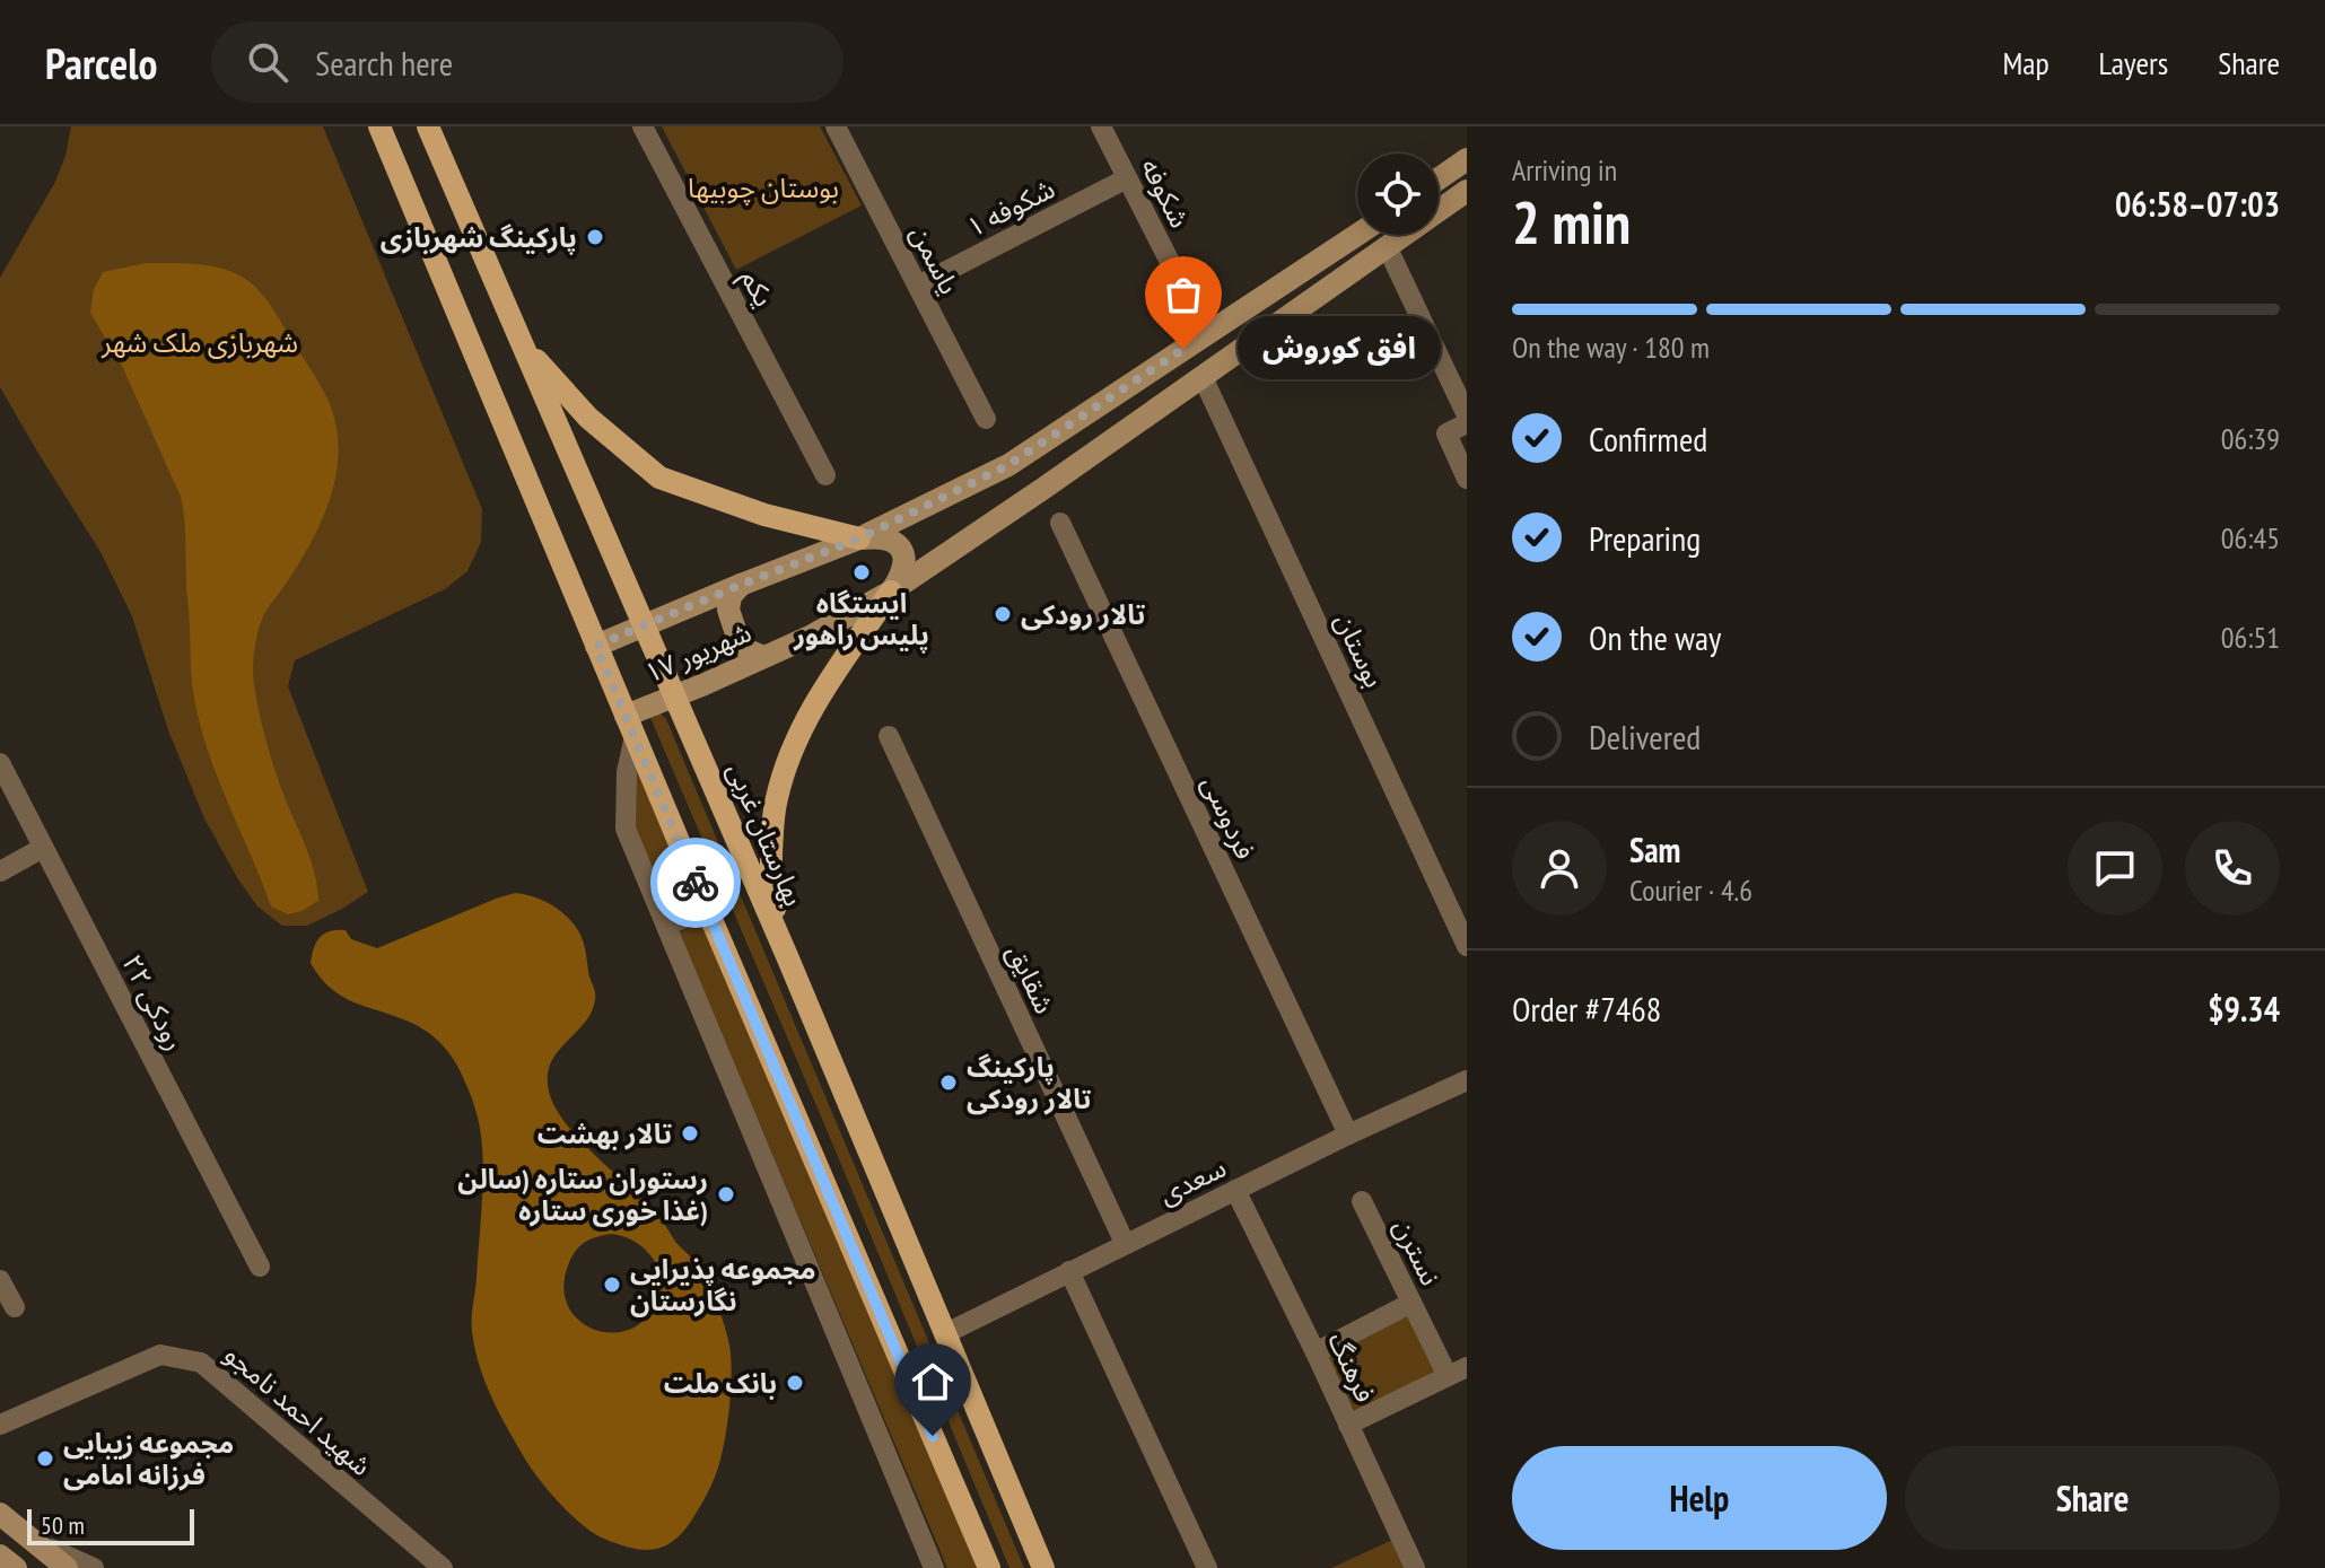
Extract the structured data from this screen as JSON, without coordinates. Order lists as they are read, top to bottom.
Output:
{
  "streets": {
    "main road": ["۱۷ شهریور", "بهارستان غربی"],
    "street": [
      "شکوفه",
      "شکوفه ۱",
      "یاسمن",
      "یکم",
      "بوستان",
      "فردوسی",
      "شقایق",
      "رودکی ۲۲",
      "سعدی",
      "نسترن",
      "فرهنگ",
      "شهید احمد نامجو"
    ]
  },
  "crossings": [
    ["شکوفه", "شکوفه ۱"],
    ["شکوفه", "۱۷ شهریور"],
    ["شکوفه ۱", "یاسمن"],
    ["بوستان", "۱۷ شهریور"],
    ["۱۷ شهریور", "بهارستان غربی"],
    ["فردوسی", "سعدی"],
    ["بهارستان غربی", "سعدی"],
    ["شقایق", "سعدی"],
    ["سعدی", "فرهنگ"]
  ],
  "parks": ["بوستان چوبیها", "شهربازی ملک شهر"],
  "places": [
    "پارکینگ شهربازی",
    "افق کوروش",
    "ایستگاه پلیس راهور",
    "تالار رودکی",
    "پارکینگ تالار رودکی",
    "تالار بهشت",
    "رستوران ستاره (سالن غذا خوری ستاره)",
    "مجموعه پذیرایی نگارستان",
    "بانک ملت",
    "مجموعه زیبایی فرزانه امامی"
  ],
  "scale_bar": "50 m",
  "page": {
    "header": "Parcelo",
    "search": "Search here",
    "nav": ["Map", "Layers", "Share"],
    "heading": ["2 min", "Arriving in", "06:58–07:03"],
    "panel": [
      "Sam",
      "Courier · 4.6",
      "Order #7468",
      "$9.34"
    ],
    "bar": "On the way · 180 m",
    "bubble": "افق کوروش",
    "list": [
      ["Confirmed", "06:39"],
      ["Preparing", "06:45"],
      ["On the way", "06:51"],
      "Delivered"
    ],
    "buttons": ["Help", "Share"],
    "scale": "50 m"
  }
}
